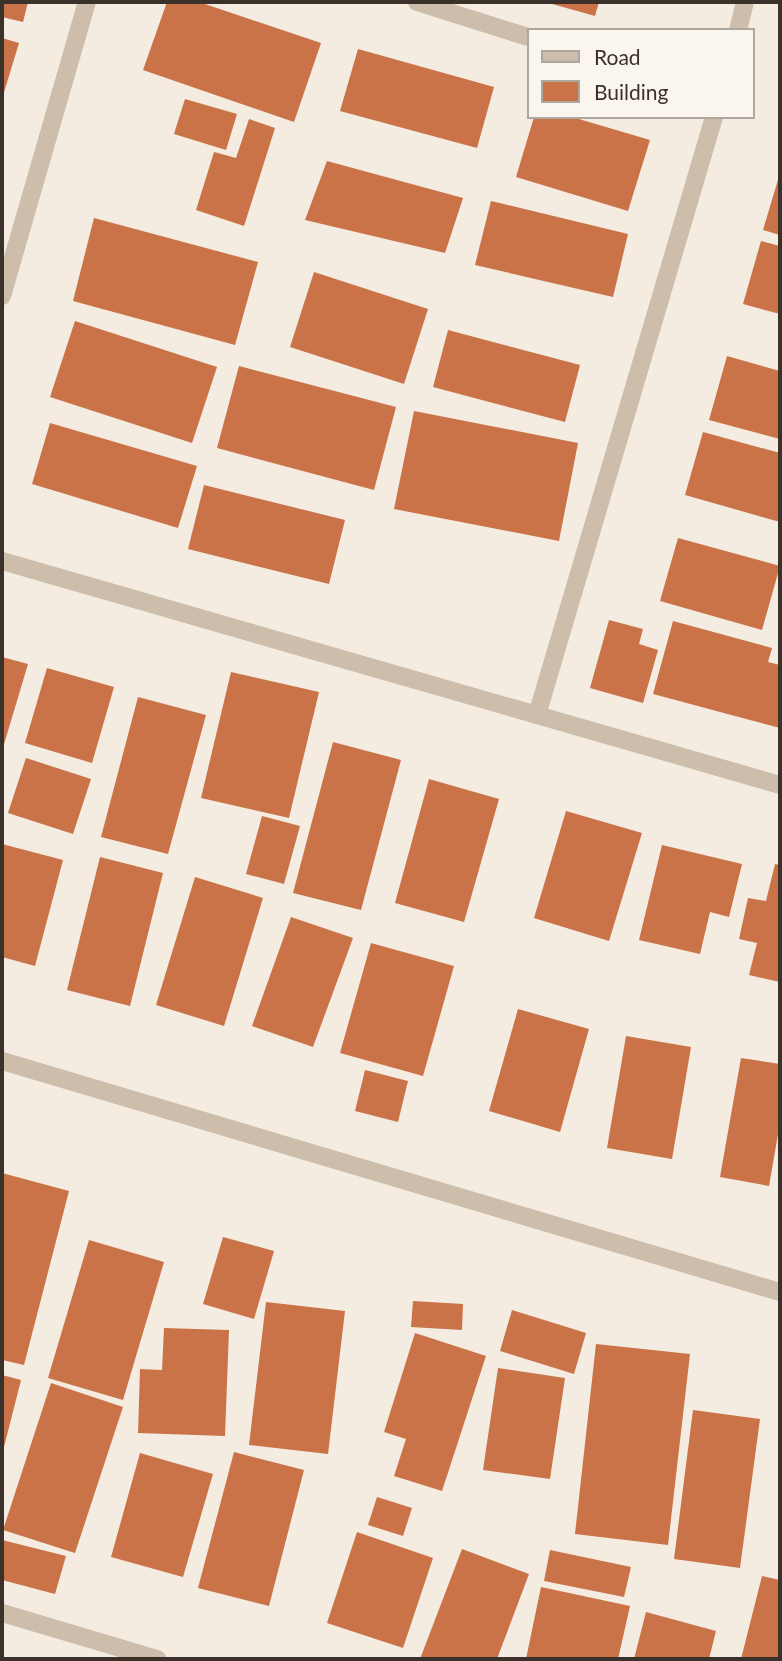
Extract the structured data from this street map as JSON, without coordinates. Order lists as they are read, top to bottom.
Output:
{
  "legend": ["Road", "Building"]
}
